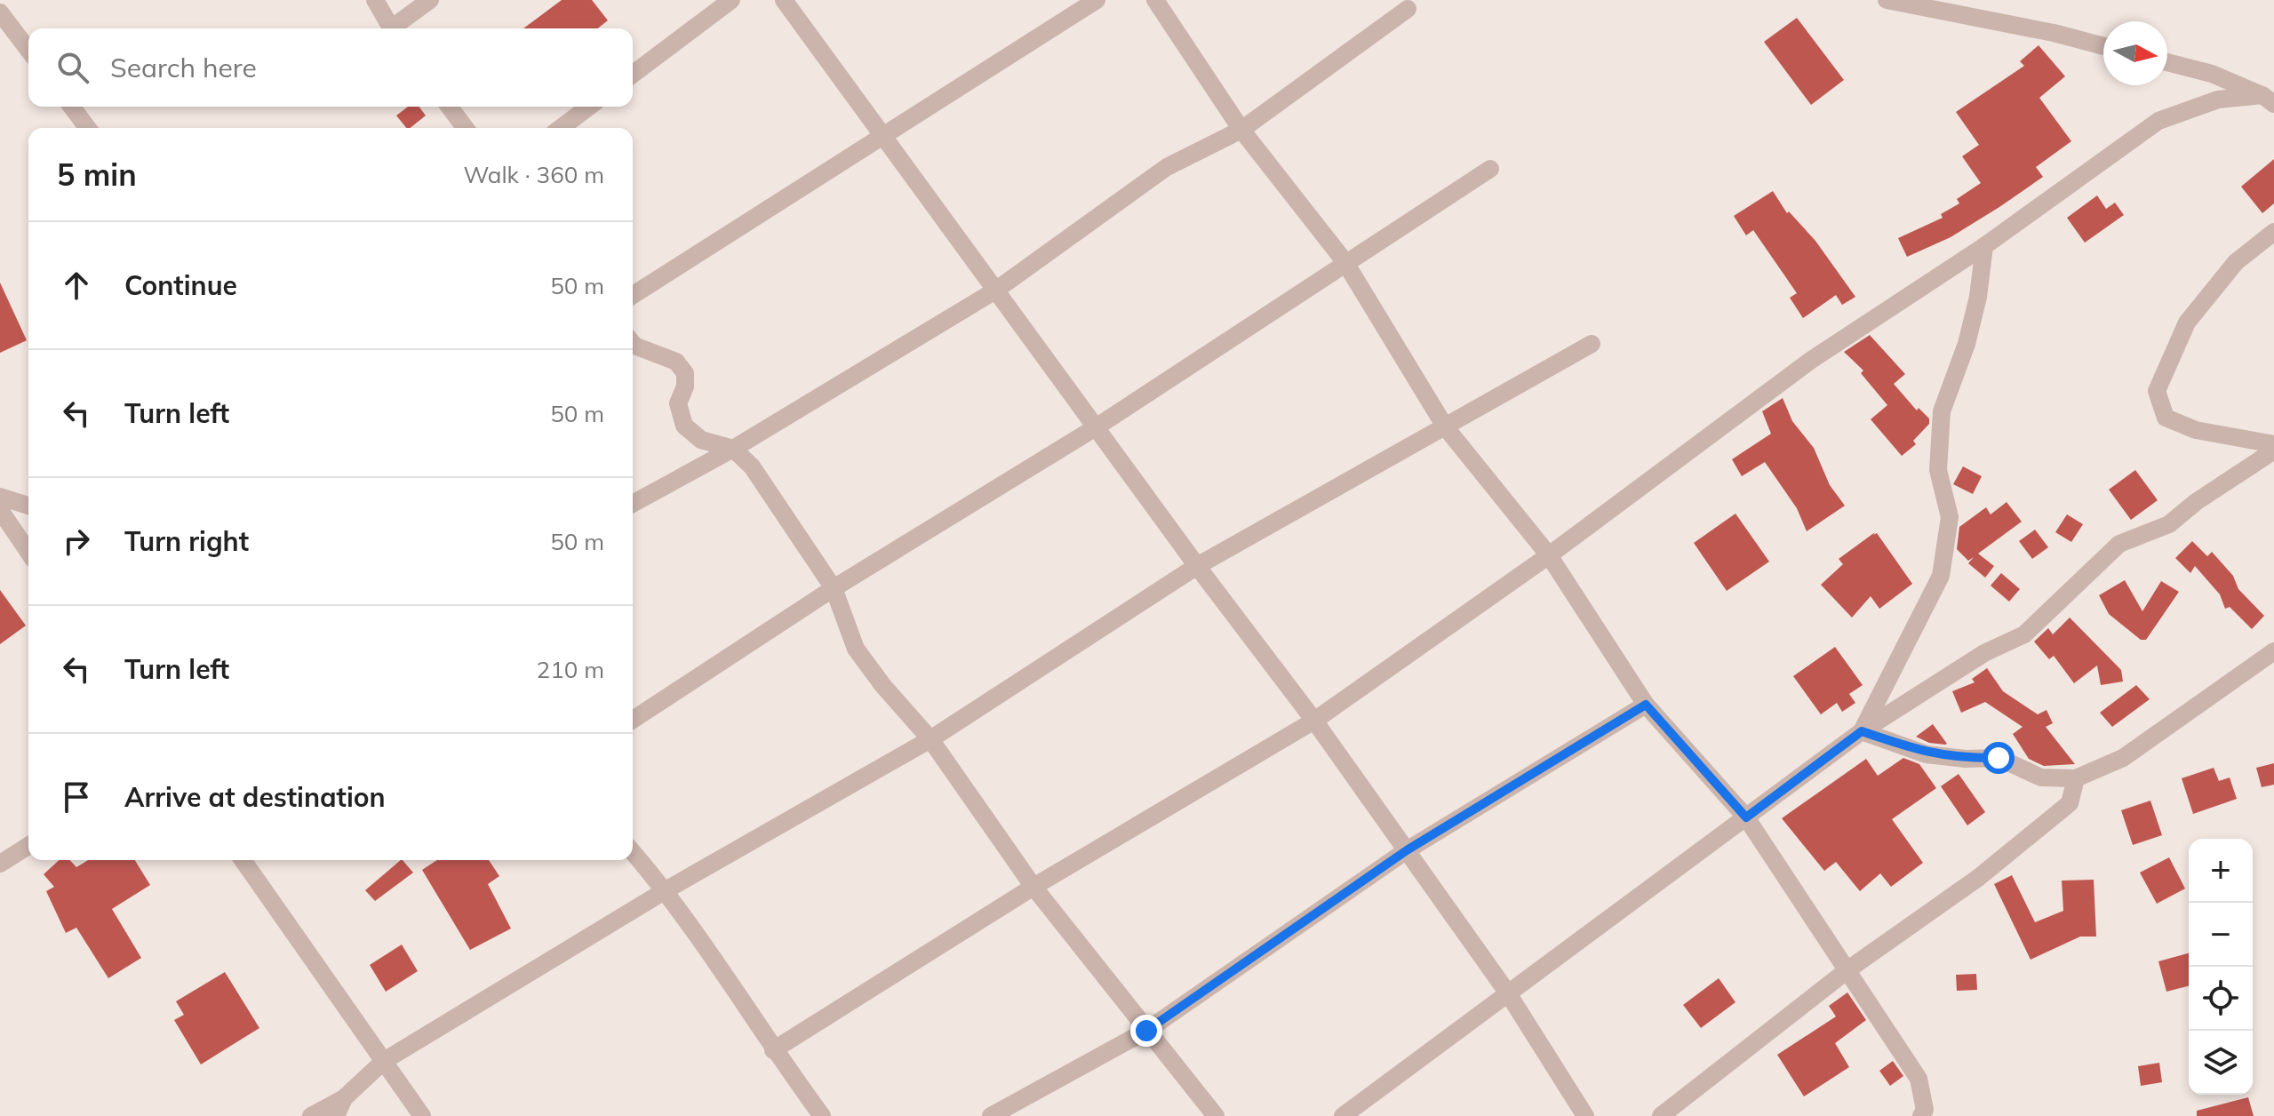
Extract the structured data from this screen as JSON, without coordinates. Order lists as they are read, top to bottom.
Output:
{
  "north": "right",
  "page": {
    "search": "Search here",
    "heading": ["5 min", "Walk · 360 m"],
    "list": [
      ["Continue", "50 m"],
      ["Turn left", "50 m"],
      ["Turn right", "50 m"],
      ["Turn left", "210 m"],
      "Arrive at destination"
    ],
    "map_buttons": ["+", "−"]
  }
}
